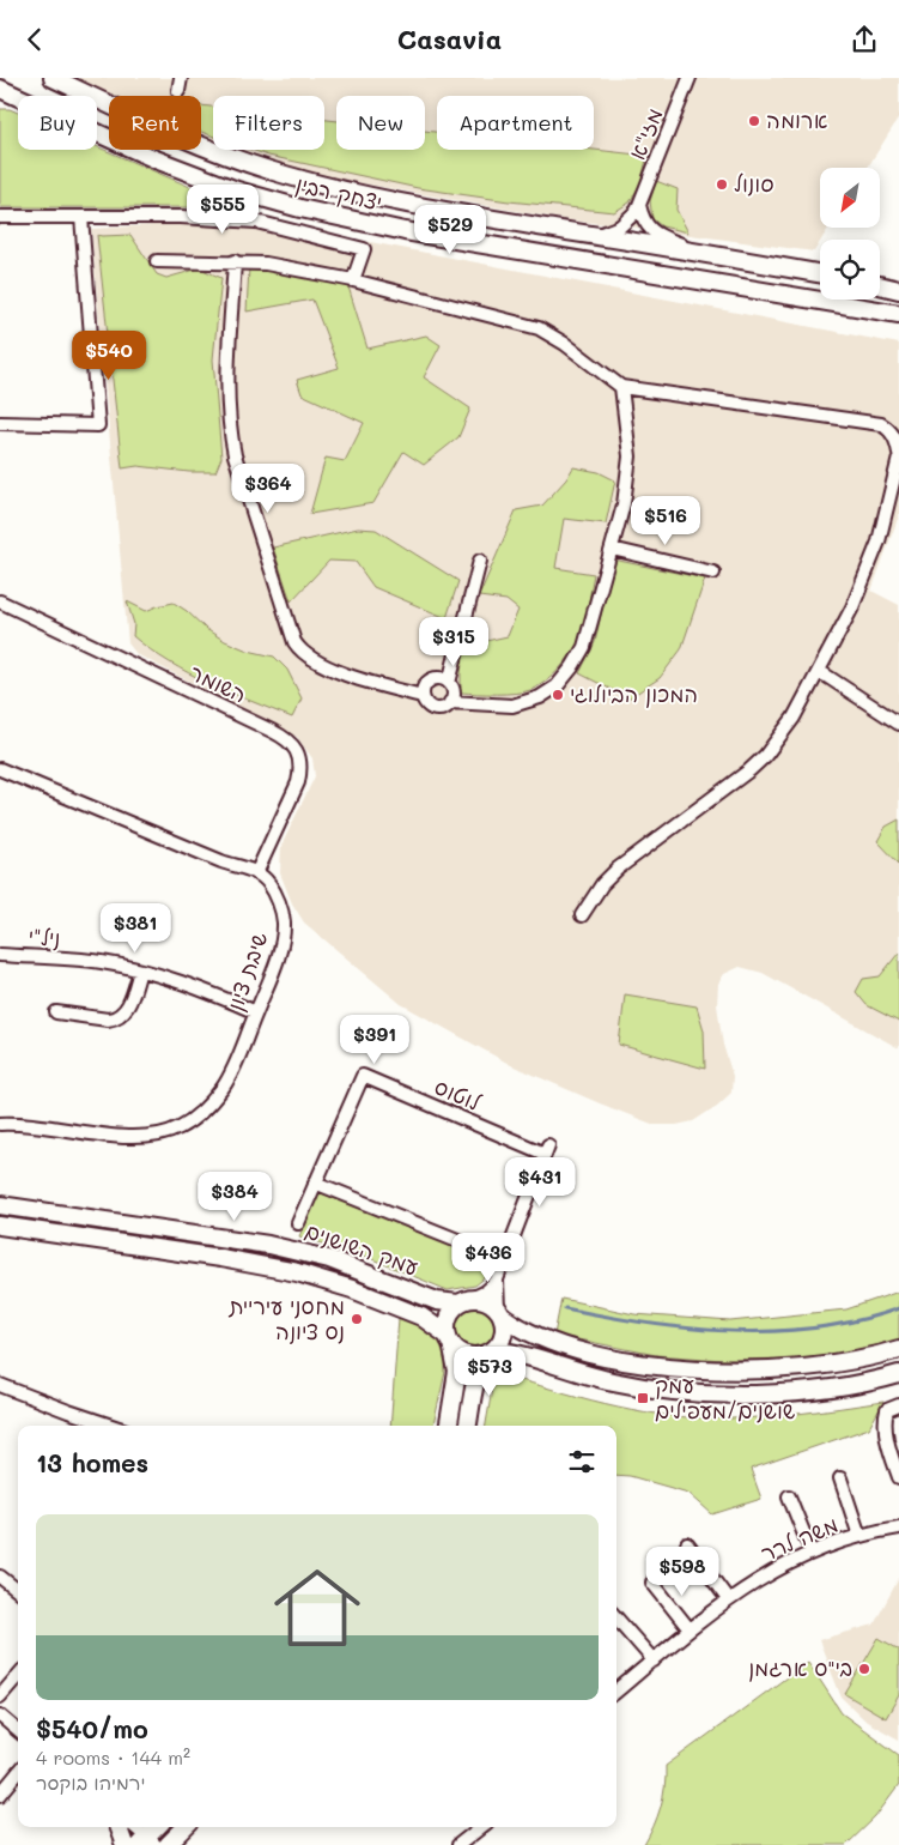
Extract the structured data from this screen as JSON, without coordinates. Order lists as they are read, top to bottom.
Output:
{
  "streets": {
    "street": [
      "מזי\"א",
      "יצחק רבין",
      "השומר",
      "ניל\"י",
      "שיבת ציון",
      "לוטוס",
      "עמק השושנים",
      "משה לרר"
    ]
  },
  "crossings": [
    ["מזי\"א", "יצחק רבין"],
    ["השומר", "שיבת ציון"],
    ["ניל\"י", "שיבת ציון"]
  ],
  "places": {
    "other": [
      "ארומה",
      "סונול",
      "המכון הביולוגי",
      "מחסני עיריית נס ציונה",
      "בי\"ס ארגמן"
    ],
    "transit": ["עמק שושנים/מעפילים"]
  },
  "north": "bottom left",
  "page": {
    "header": "Casavia",
    "chip": [
      "Buy",
      "Rent",
      "Filters",
      "New",
      "Apartment"
    ],
    "price": [
      "$555",
      "$529",
      "$540",
      "$364",
      "$516",
      "$315",
      "$381",
      "$391",
      "$431",
      "$384",
      "$436",
      "$573",
      "$598"
    ],
    "heading": "13 homes",
    "list": [
      {
        "name": "$540/mo",
        "note": "4 rooms · 144 m² · ירמיהו בוקסר"
      }
    ]
  }
}
